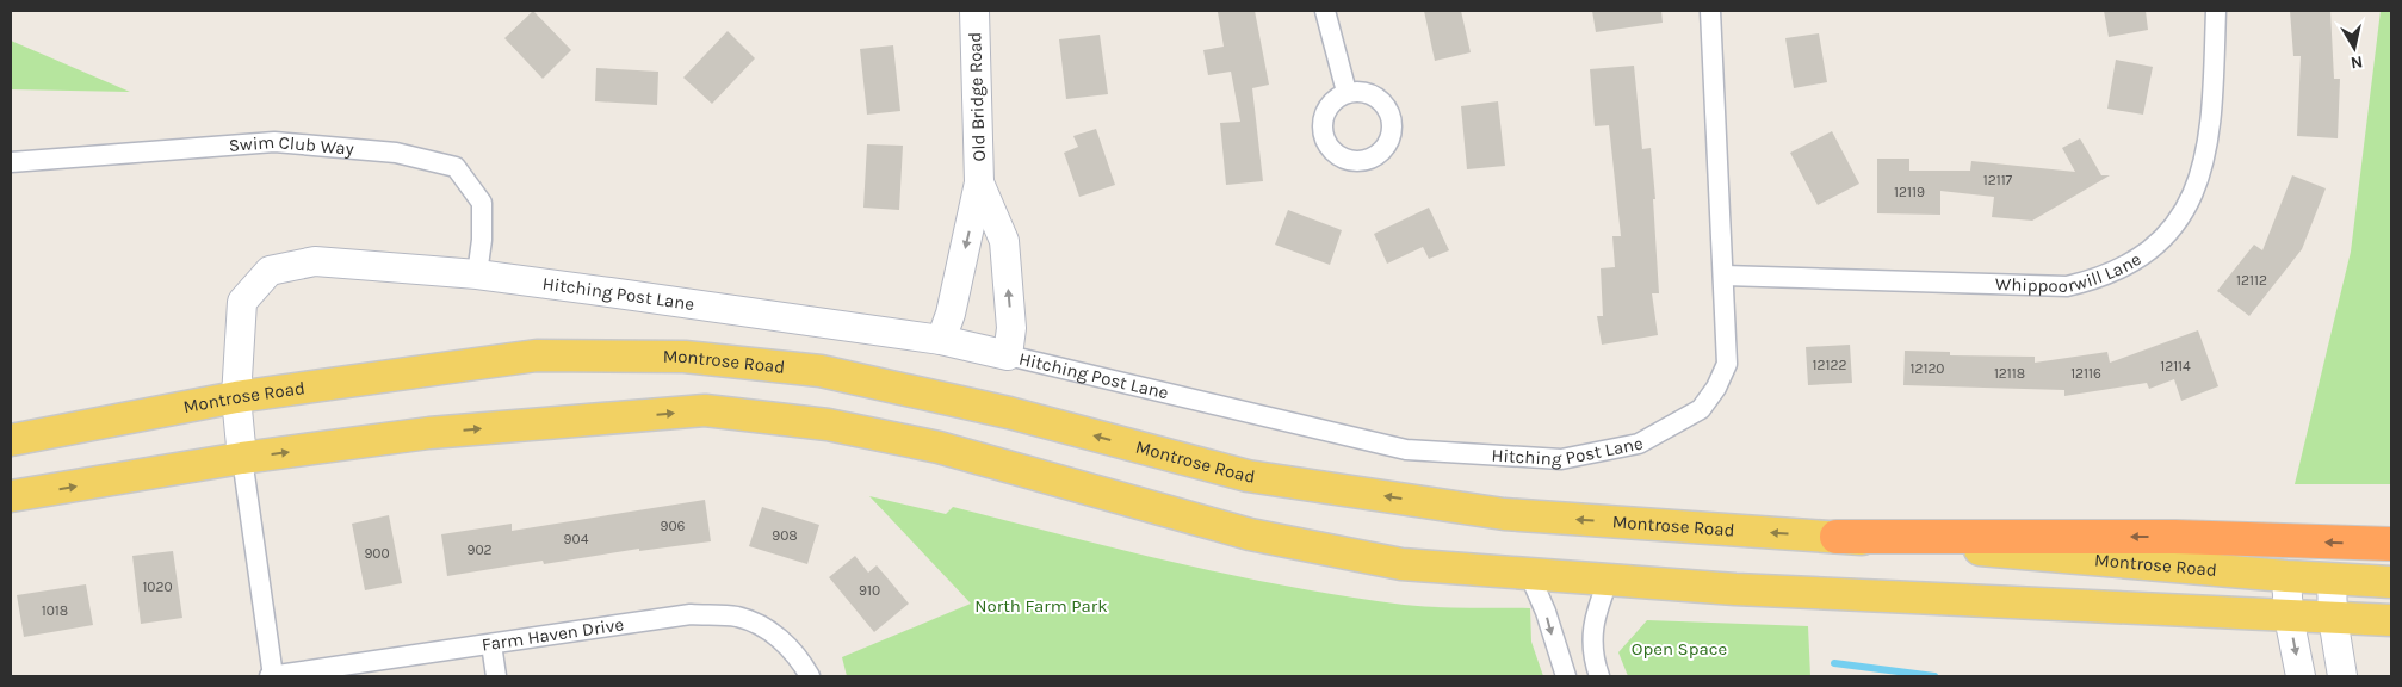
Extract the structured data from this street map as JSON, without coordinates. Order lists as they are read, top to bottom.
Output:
{
  "streets": {
    "main road": ["Montrose Road"],
    "street": [
      "Old Bridge Road",
      "Swim Club Way",
      "Whippoorwill Lane",
      "Hitching Post Lane",
      "Farm Haven Drive"
    ]
  },
  "crossings": [
    ["Old Bridge Road", "Hitching Post Lane"],
    ["Swim Club Way", "Hitching Post Lane"],
    ["Whippoorwill Lane", "Hitching Post Lane"],
    ["Hitching Post Lane", "Montrose Road"],
    ["Hitching Post Lane", "Farm Haven Drive"]
  ],
  "parks": ["North Farm Park", "Open Space"],
  "house_numbers": [
    "12117",
    "12119",
    "12112",
    "12122",
    "12114",
    "12120",
    "12118",
    "12116",
    "906",
    "908",
    "904",
    "902",
    "900",
    "1020",
    "910",
    "1018"
  ],
  "north": "bottom"
}
